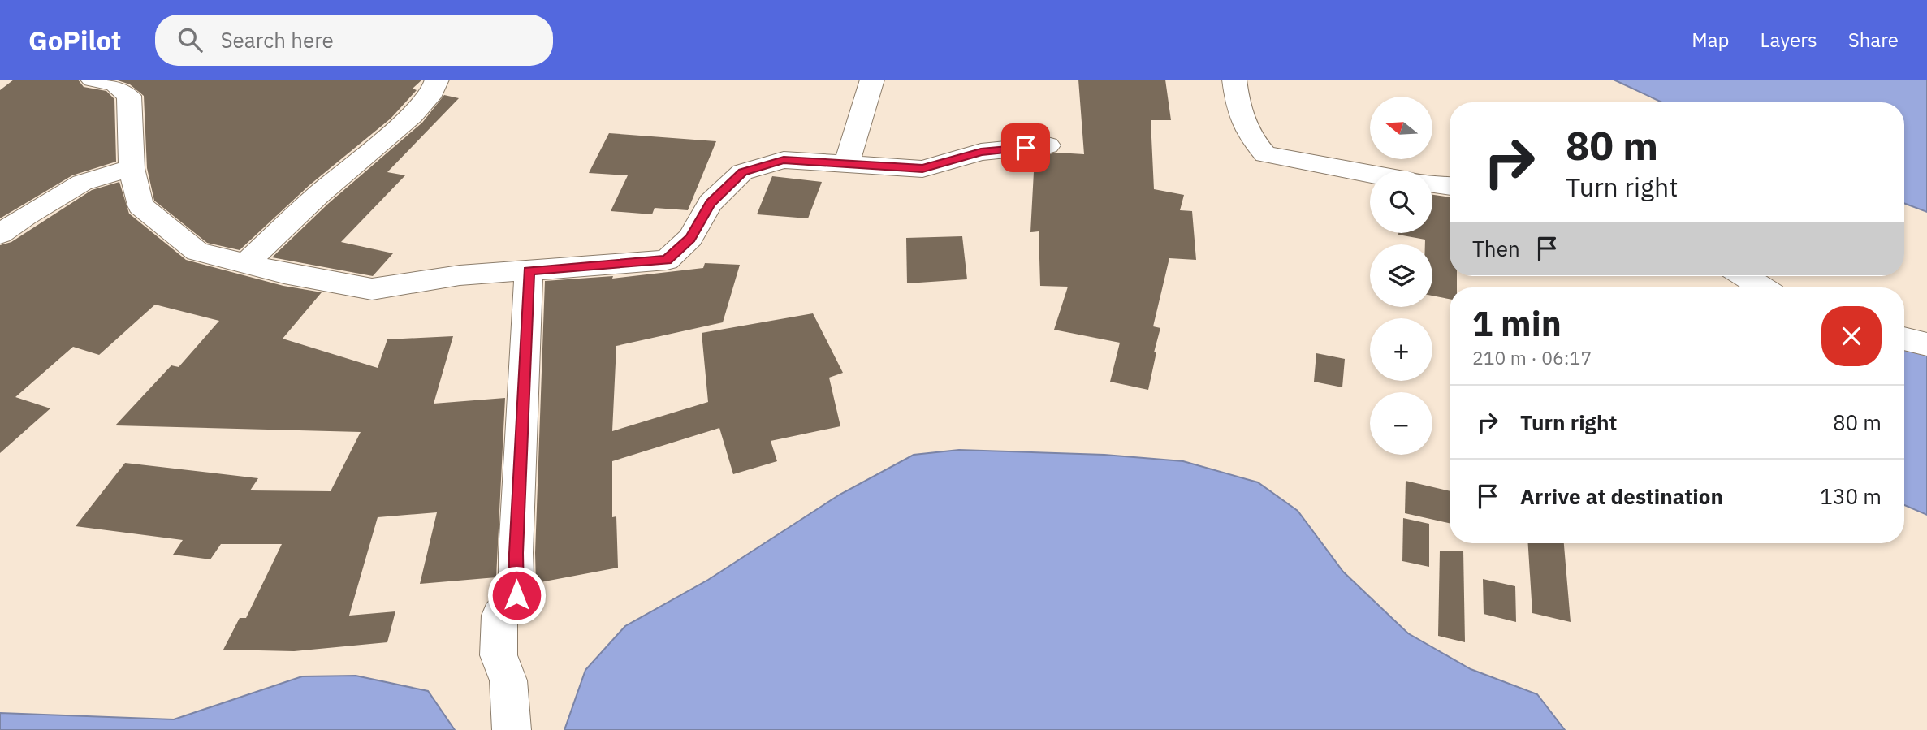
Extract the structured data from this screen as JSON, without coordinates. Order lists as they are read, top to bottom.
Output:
{
  "north": "left",
  "page": {
    "header": "GoPilot",
    "search": "Search here",
    "nav": ["Map", "Layers", "Share"],
    "map_buttons": ["+", "−"],
    "turn": ["80 m", "Turn right"],
    "then": "Then",
    "heading": ["1 min", "210 m · 06:17"],
    "list": [
      {
        "name": "Turn right",
        "value": "80 m"
      },
      {
        "name": "Arrive at destination",
        "value": "130 m"
      }
    ]
  }
}
